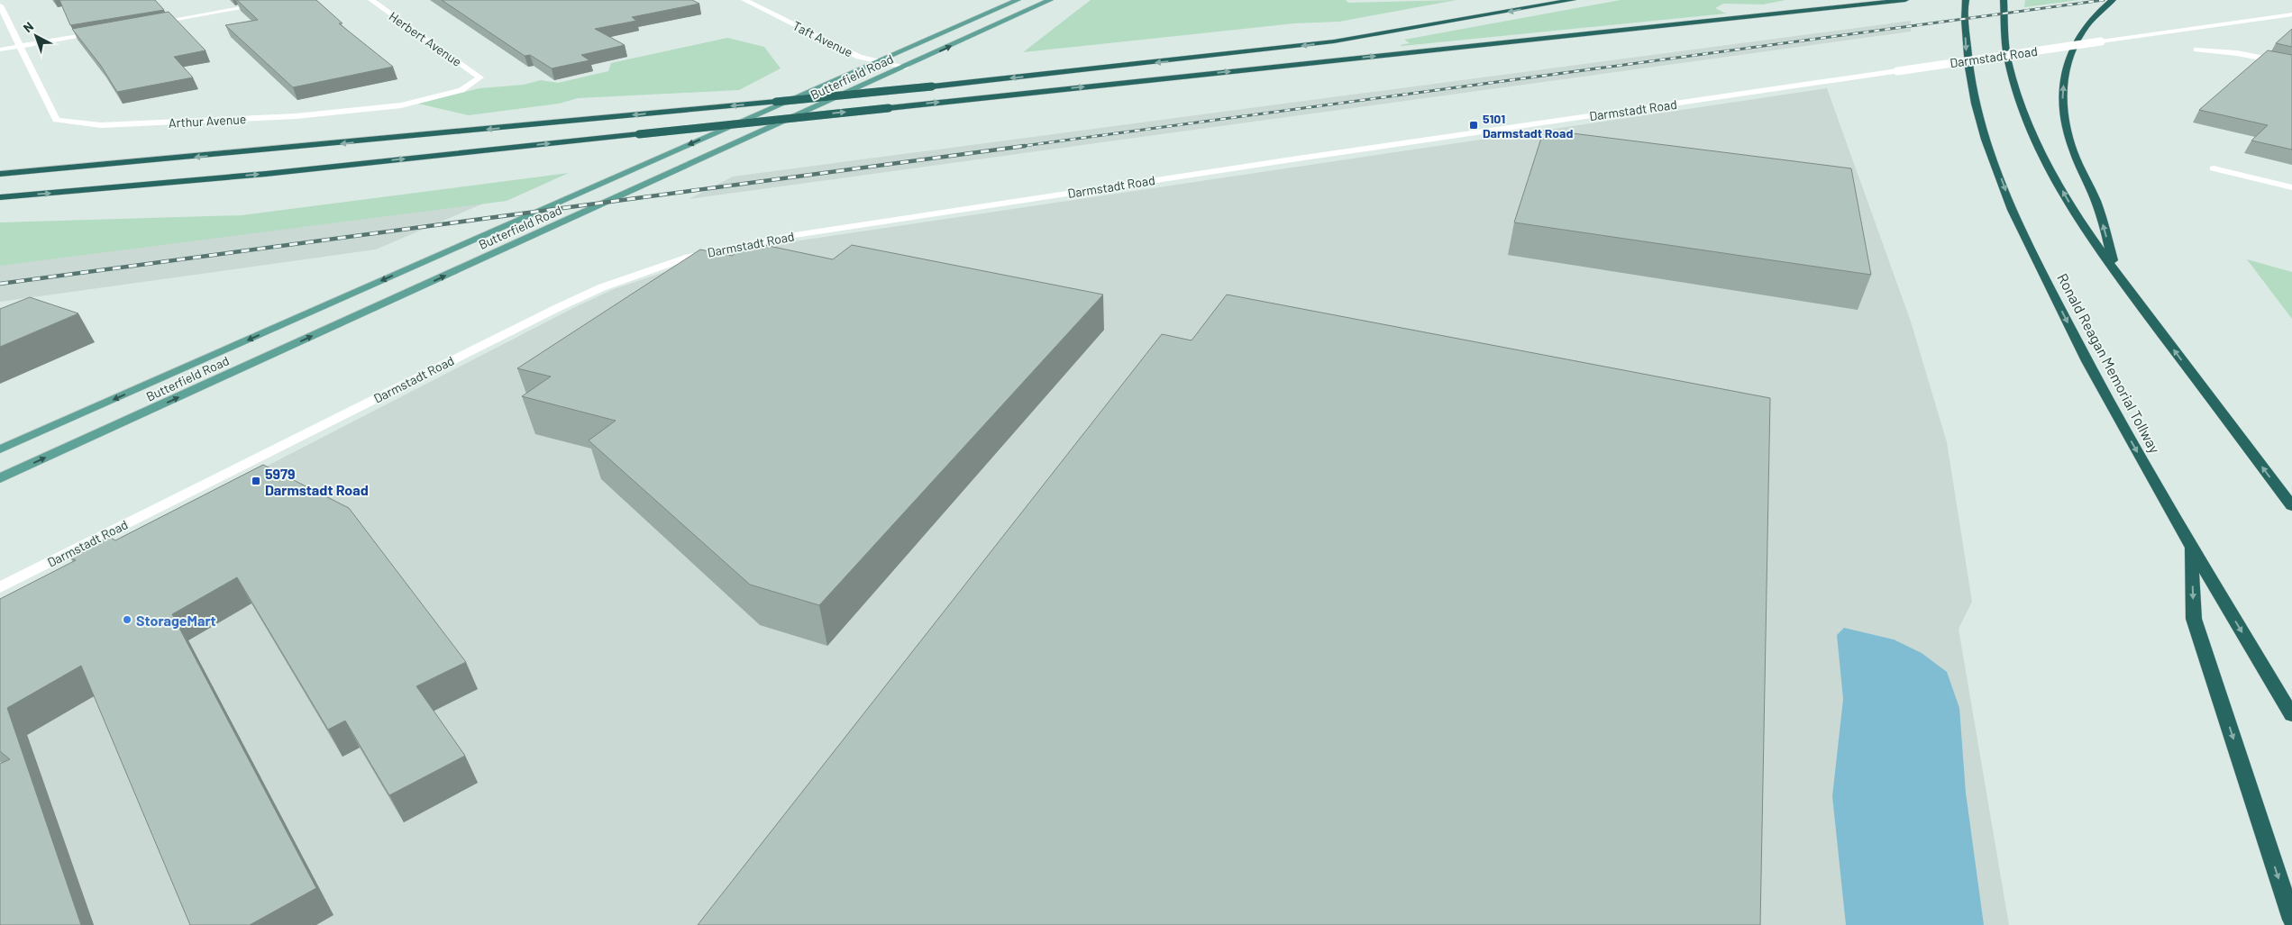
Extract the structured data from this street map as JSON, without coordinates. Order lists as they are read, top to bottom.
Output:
{
  "streets": {
    "highway": ["Ronald Reagan Memorial Tollway"],
    "main road": ["Butterfield Road"],
    "street": [
      "Herbert Avenue",
      "Taft Avenue",
      "Darmstadt Road",
      "Arthur Avenue"
    ]
  },
  "crossings": [
    ["Herbert Avenue", "Arthur Avenue"],
    ["Taft Avenue", "Butterfield Road"]
  ],
  "places": {
    "transit": ["5101 Darmstadt Road", "5979 Darmstadt Road"],
    "other": ["StorageMart"]
  },
  "north": "top left"
}
